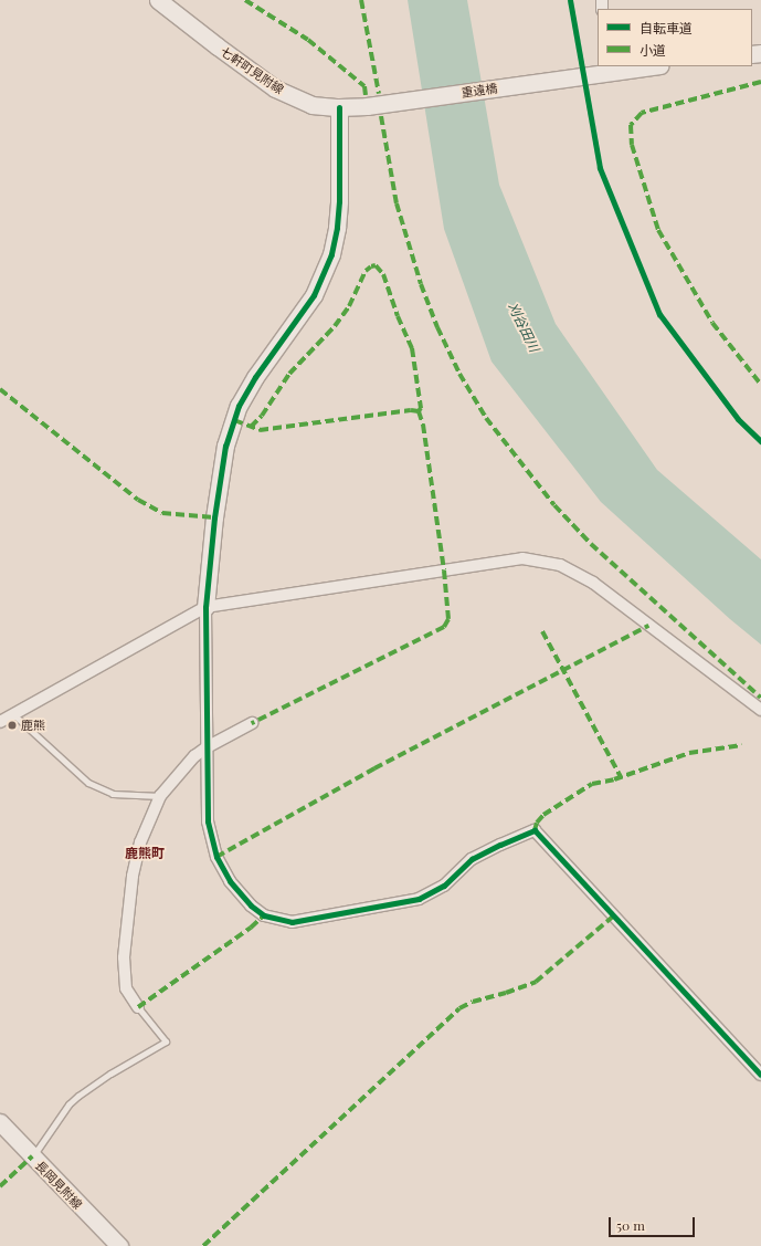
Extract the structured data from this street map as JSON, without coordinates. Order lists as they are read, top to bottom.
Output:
{
  "streets": {
    "main road": ["七軒町見附線", "重遠橋", "長岡見附線"]
  },
  "crossings": [
    ["七軒町見附線", "重遠橋"]
  ],
  "districts": ["鹿熊町"],
  "water": ["刈谷田川"],
  "places": ["鹿熊"],
  "legend": ["自転車道", "小道"],
  "scale_bar": "50 m"
}
